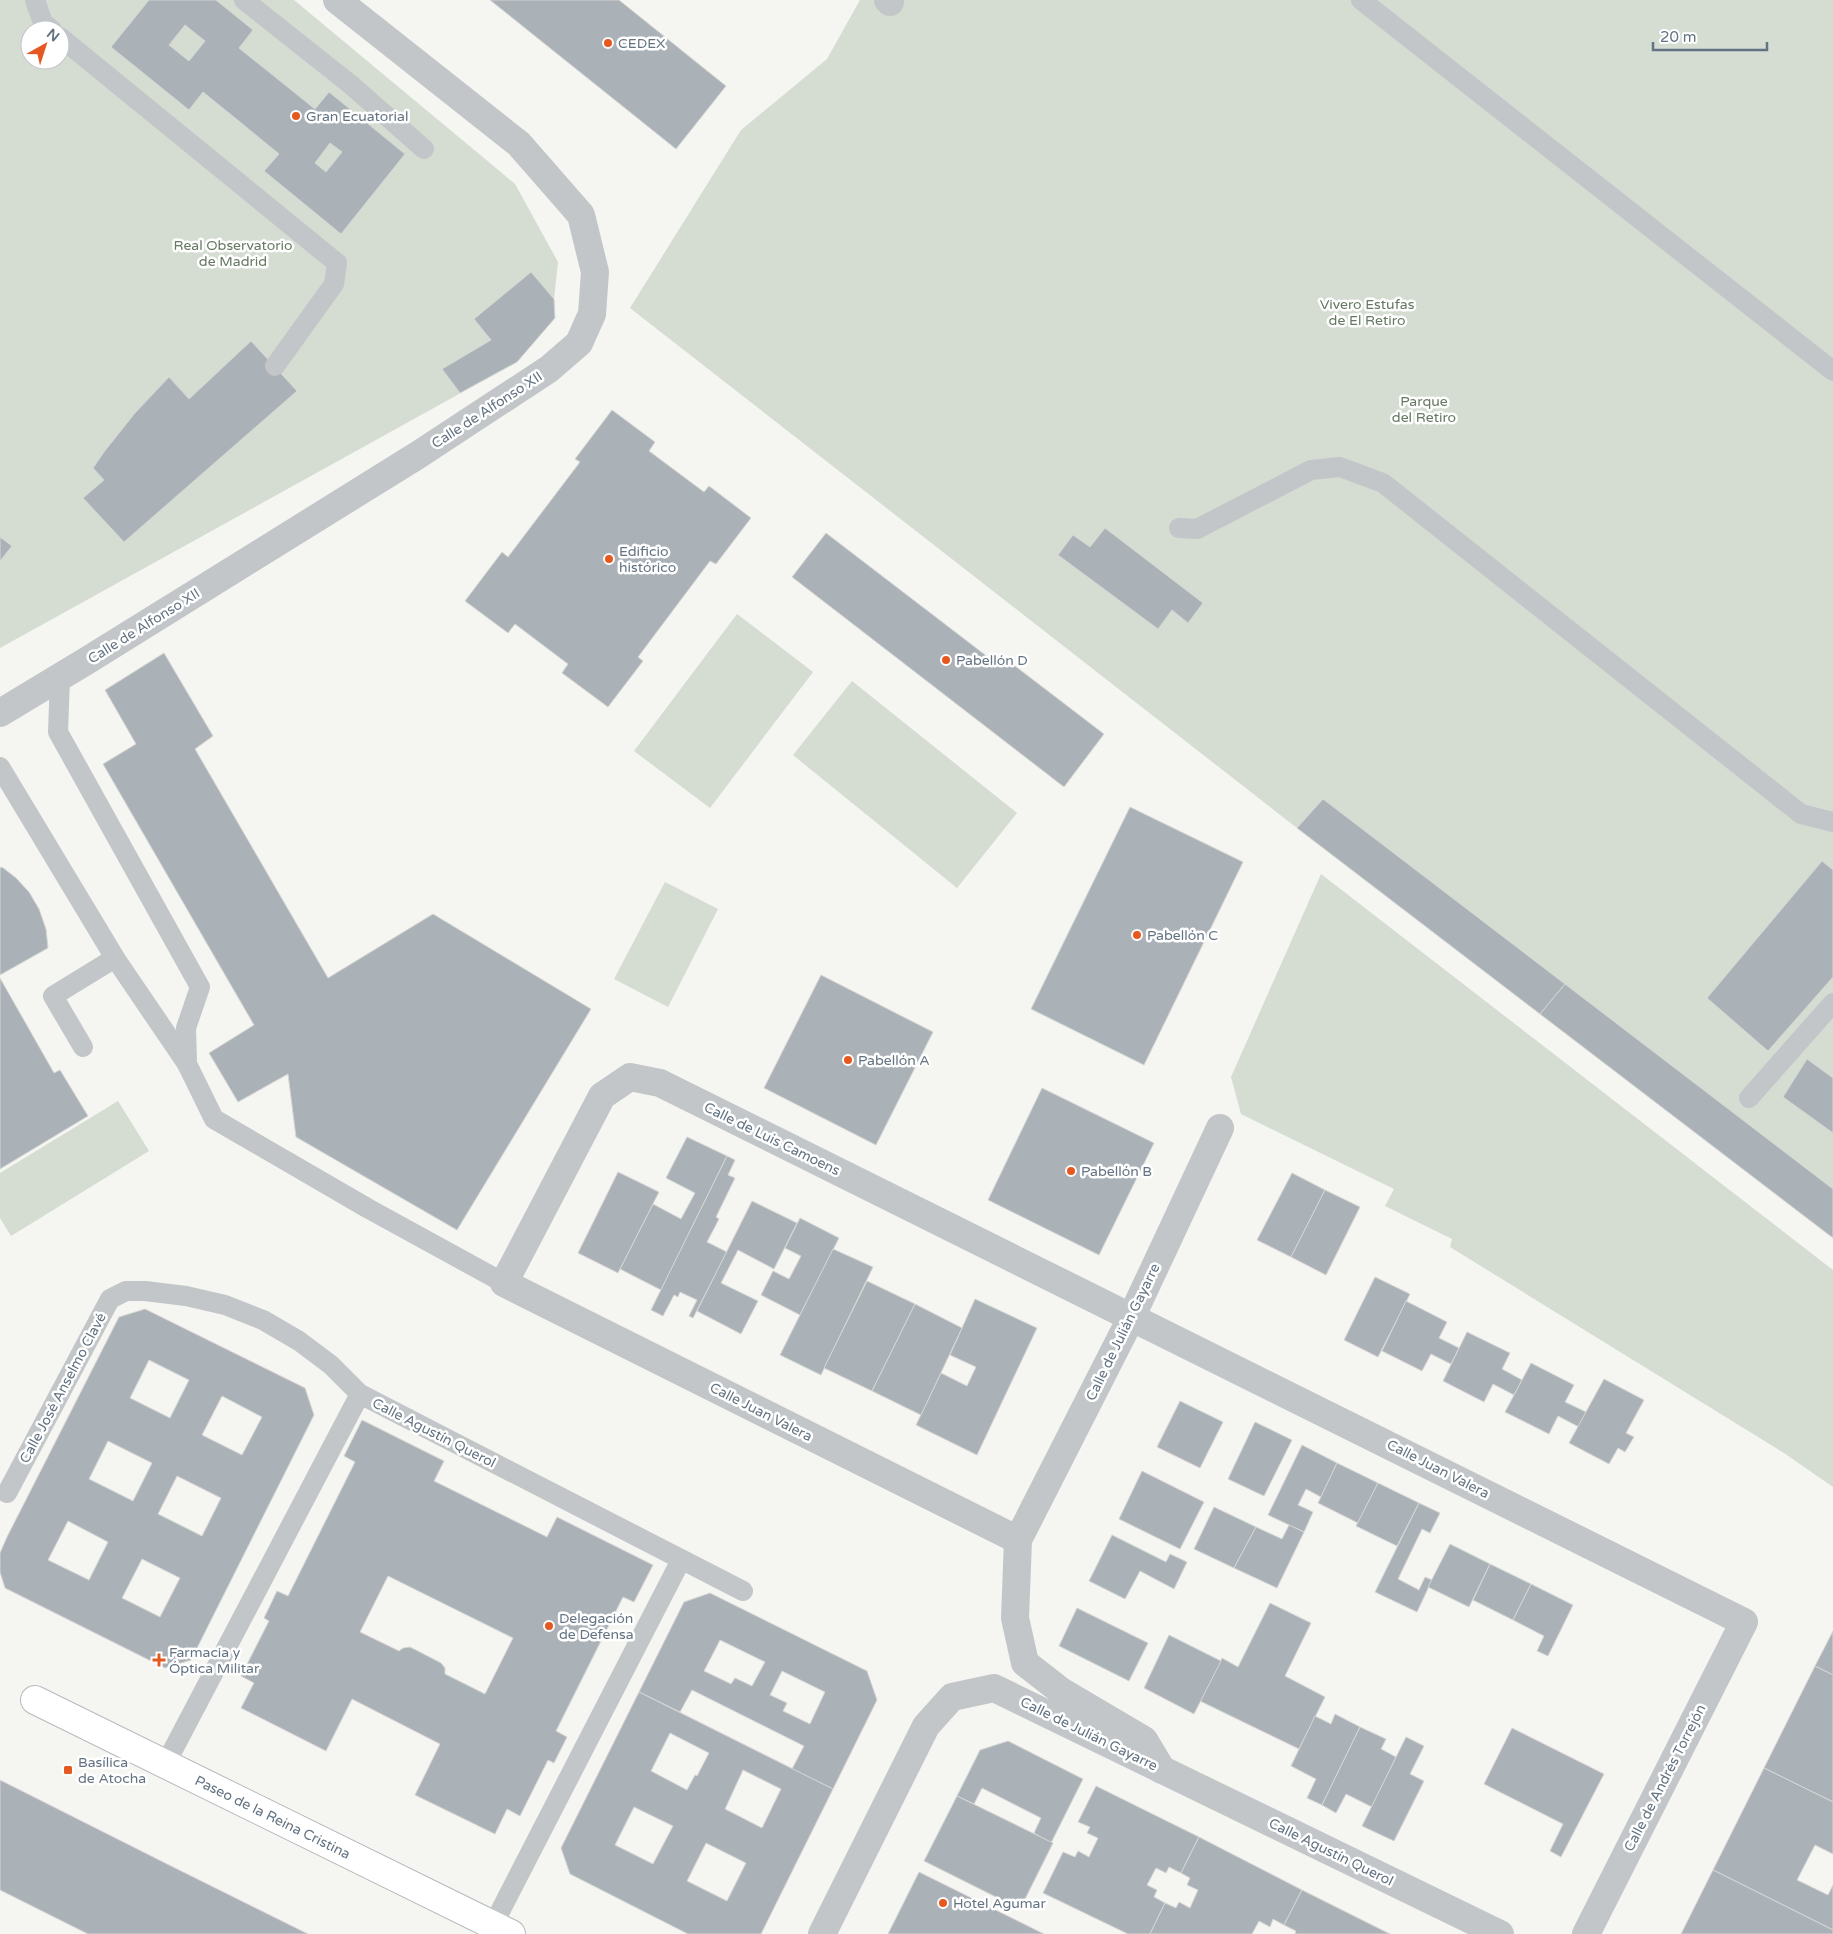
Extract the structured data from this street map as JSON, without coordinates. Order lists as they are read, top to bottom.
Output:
{
  "streets": {
    "main road": ["Paseo de la Reina Cristina"],
    "street": [
      "Calle de Alfonso XII",
      "Calle de Luis Camoens",
      "Calle de Julián Gayarre",
      "Calle Juan Valera",
      "Calle Agustín Querol",
      "Calle de Andrés Torrejón"
    ],
    "lane": ["Calle José Anselmo Clavé"]
  },
  "crossings": [
    ["Calle de Luis Camoens", "Calle de Julián Gayarre"],
    ["Calle de Luis Camoens", "Calle Juan Valera"],
    ["Calle de Julián Gayarre", "Calle Juan Valera"],
    ["Calle de Julián Gayarre", "Calle Agustín Querol"],
    ["Calle José Anselmo Clavé", "Calle Agustín Querol"],
    ["Calle Juan Valera", "Calle de Andrés Torrejón"]
  ],
  "parks": ["Real Observatorio de Madrid", "Vivero Estufas de El Retiro", "Parque del Retiro"],
  "places": {
    "other": [
      "CEDEX",
      "Gran Ecuatorial",
      "Edificio histórico",
      "Pabellón D",
      "Pabellón C",
      "Pabellón A",
      "Pabellón B",
      "Delegación de Defensa",
      "Hotel Agumar"
    ],
    "health": ["Farmacia y Óptica Militar"],
    "transit": ["Basílica de Atocha"]
  },
  "scale_bar": "20 m",
  "north": "top right"
}
